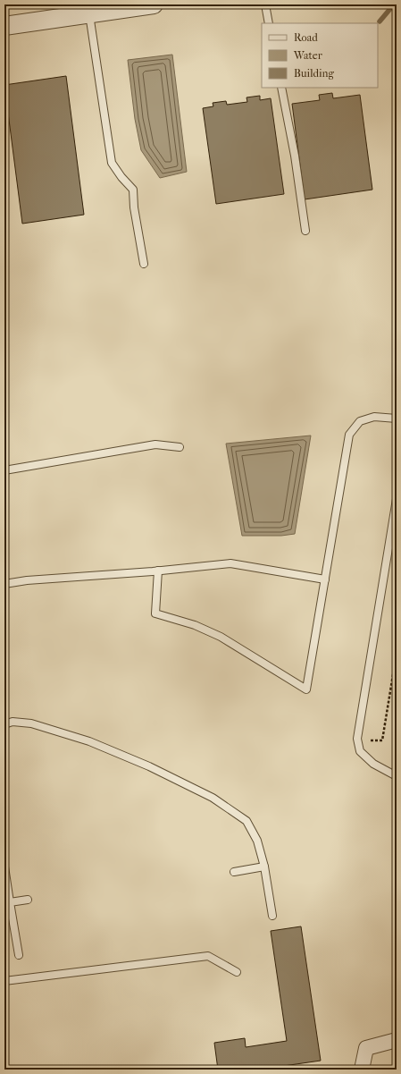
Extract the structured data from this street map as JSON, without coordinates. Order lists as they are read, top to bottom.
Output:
{
  "legend": ["Road", "Water", "Building"]
}
